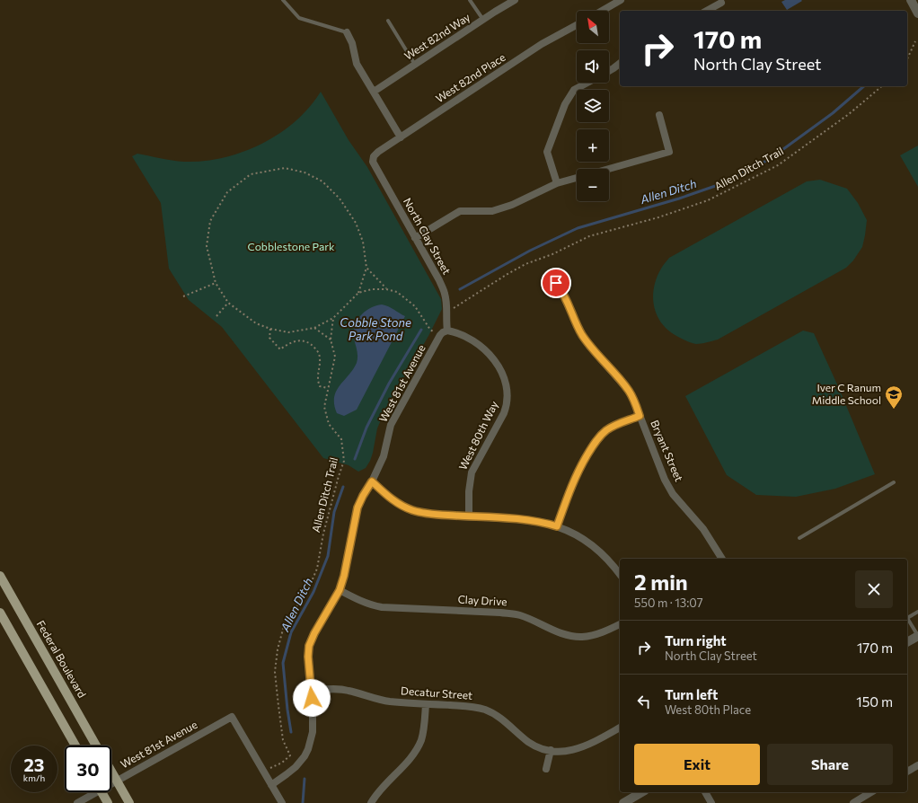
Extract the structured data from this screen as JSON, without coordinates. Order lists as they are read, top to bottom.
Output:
{
  "streets": {
    "main road": ["Federal Boulevard"],
    "street": [
      "West 82nd Way",
      "West 82nd Place",
      "North Clay Street",
      "West 81st Avenue",
      "West 80th Way",
      "Bryant Street",
      "Clay Drive",
      "Decatur Street"
    ],
    "path": ["Allen Ditch Trail"]
  },
  "crossings": [
    ["West 82nd Place", "North Clay Street"],
    ["Allen Ditch Trail", "West 81st Avenue"],
    ["North Clay Street", "West 81st Avenue"],
    ["North Clay Street", "West 80th Way"],
    ["West 81st Avenue", "West 80th Way"],
    ["West 81st Avenue", "Clay Drive"],
    ["West 81st Avenue", "Decatur Street"]
  ],
  "water": ["Allen Ditch", "Cobble Stone Park Pond"],
  "parks": ["Cobblestone Park"],
  "places": {
    "school or university": ["Iver C Ranum Middle School"]
  },
  "north": "top left",
  "page": {
    "map_buttons": ["+", "−"],
    "turn": ["170 m", "North Clay Street"],
    "heading": ["2 min", "550 m · 13:07"],
    "list": [
      {
        "name": "Turn right",
        "note": "North Clay Street",
        "value": "170 m"
      },
      {
        "name": "Turn left",
        "note": "West 80th Place",
        "value": "150 m"
      }
    ],
    "buttons": ["Exit", "Share"],
    "speed": "23 km/h",
    "limit": "30"
  }
}
